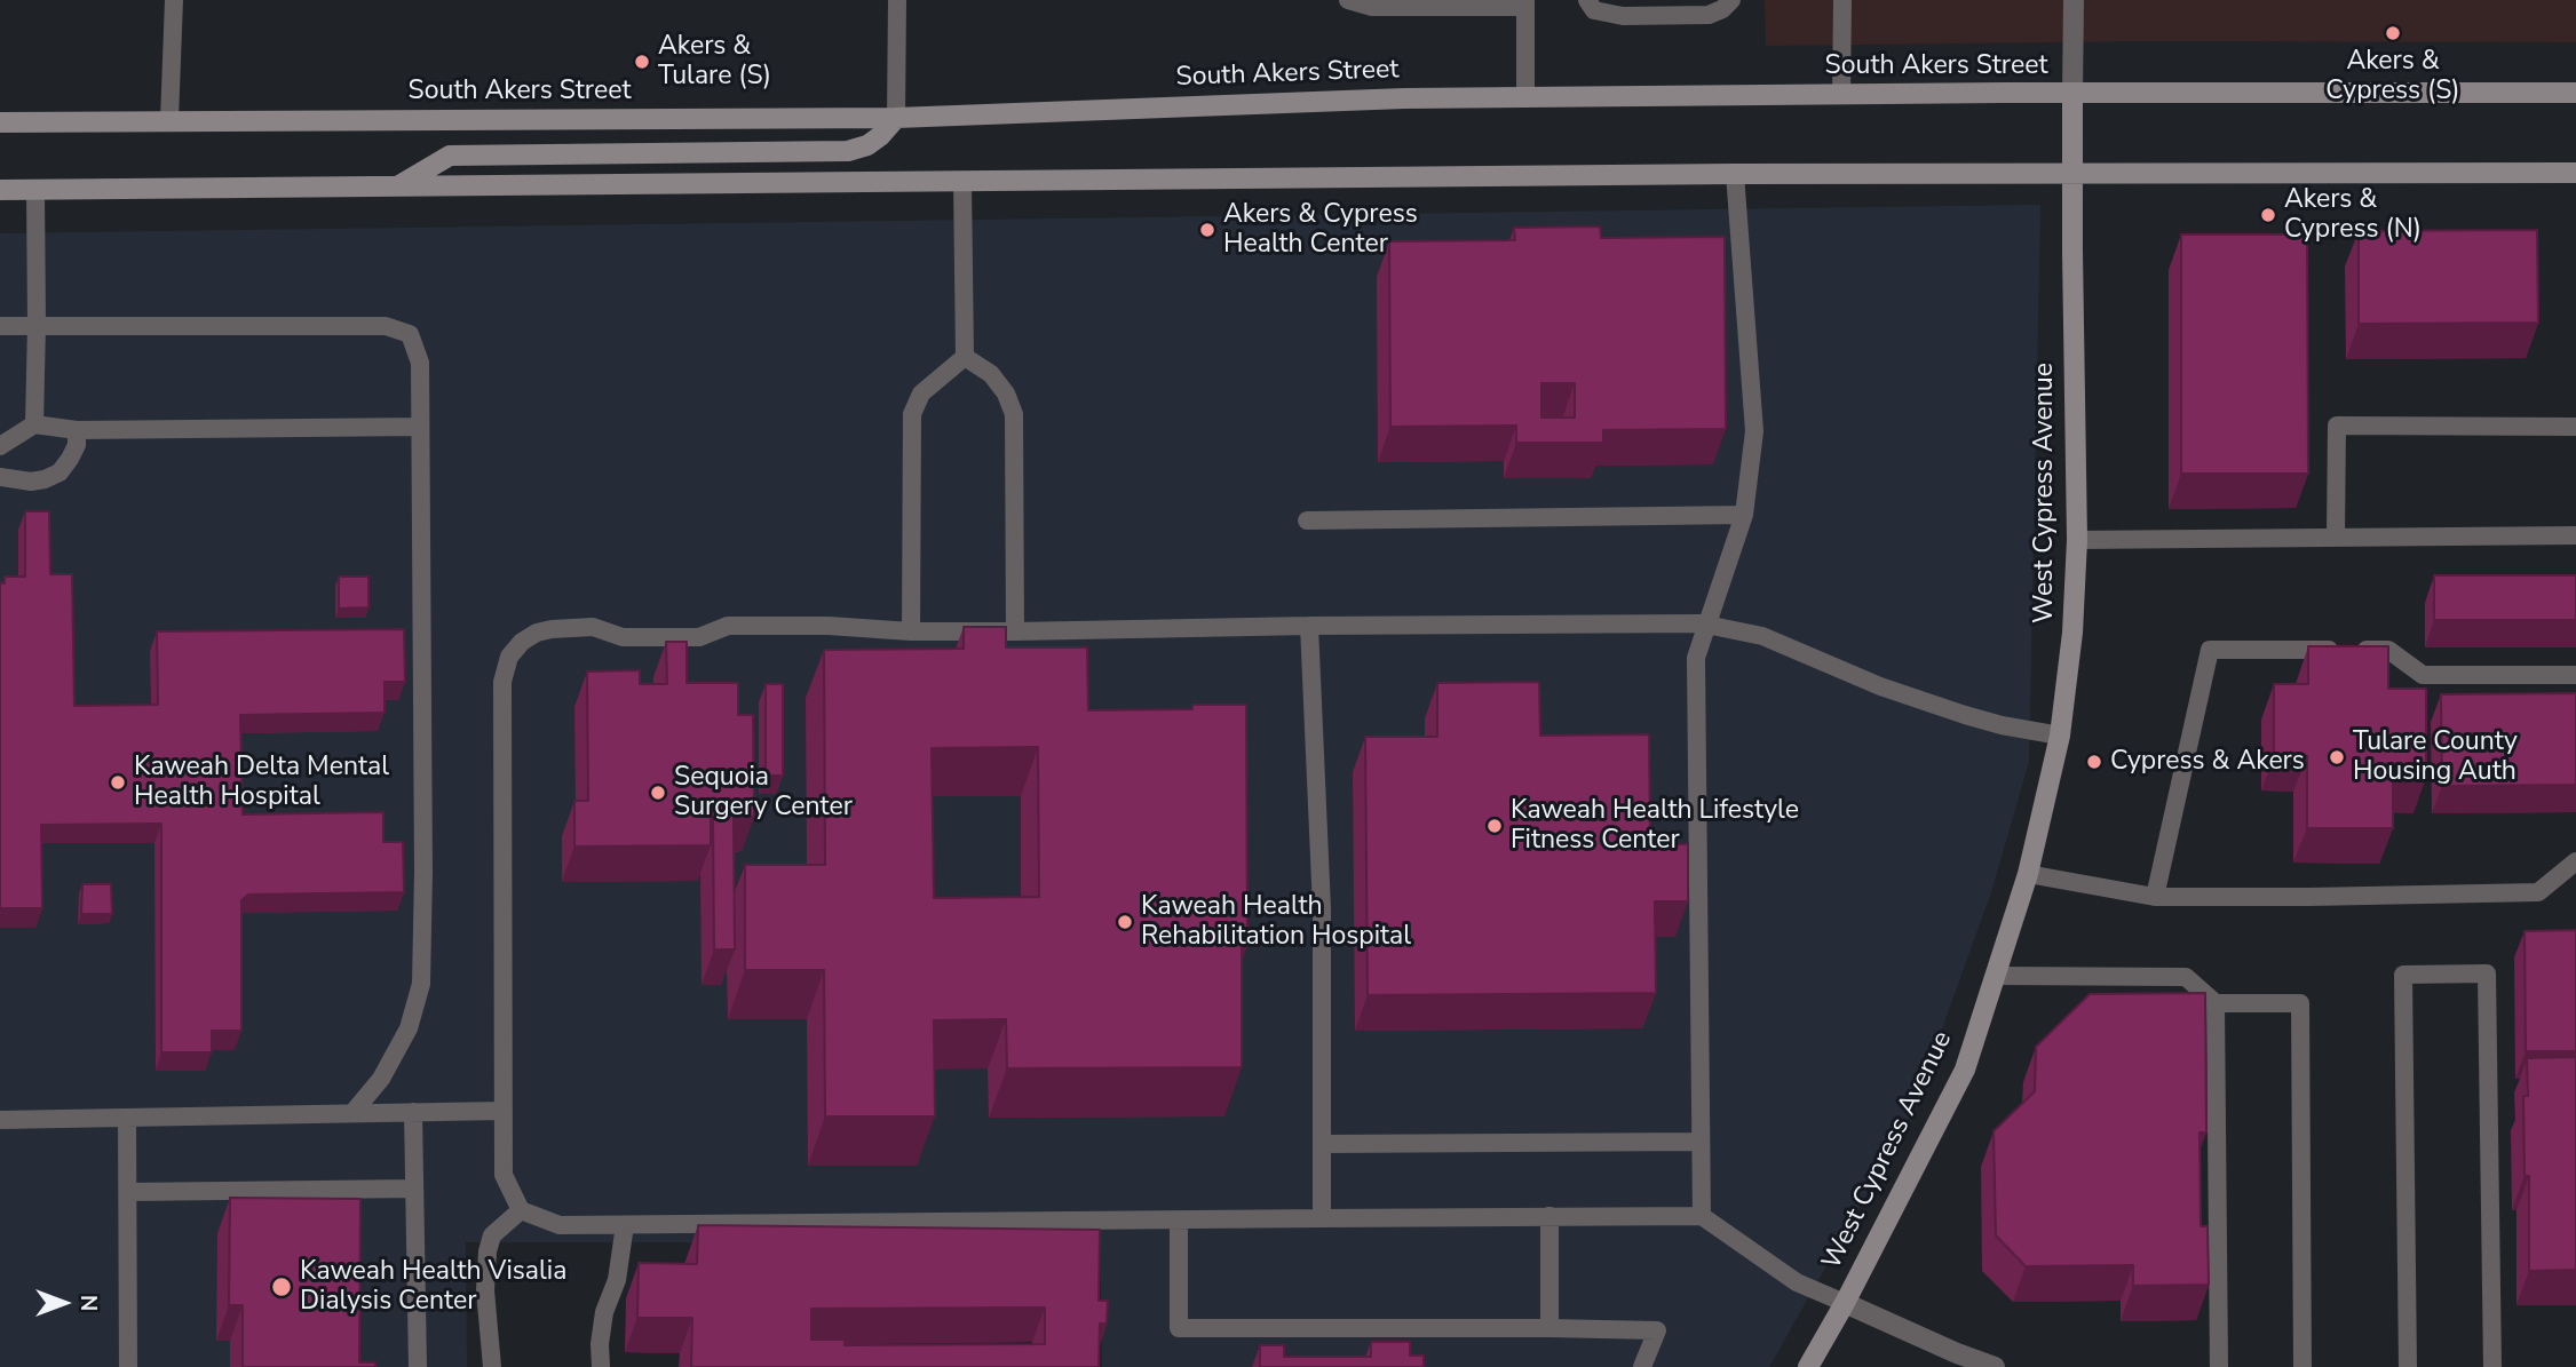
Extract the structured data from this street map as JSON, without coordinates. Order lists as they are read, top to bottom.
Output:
{
  "streets": {
    "main road": ["South Akers Street", "West Cypress Avenue"]
  },
  "crossings": [
    ["South Akers Street", "West Cypress Avenue"]
  ],
  "places": [
    "Akers & Cypress (S)",
    "Akers & Tulare (S)",
    "Akers & Cypress (N)",
    "Akers & Cypress Health Center",
    "Tulare County Housing Auth",
    "Cypress & Akers",
    "Kaweah Delta Mental Health Hospital",
    "Sequoia Surgery Center",
    "Kaweah Health Lifestyle Fitness Center",
    "Kaweah Health Rehabilitation Hospital",
    "Kaweah Health Visalia Dialysis Center"
  ],
  "north": "right"
}
